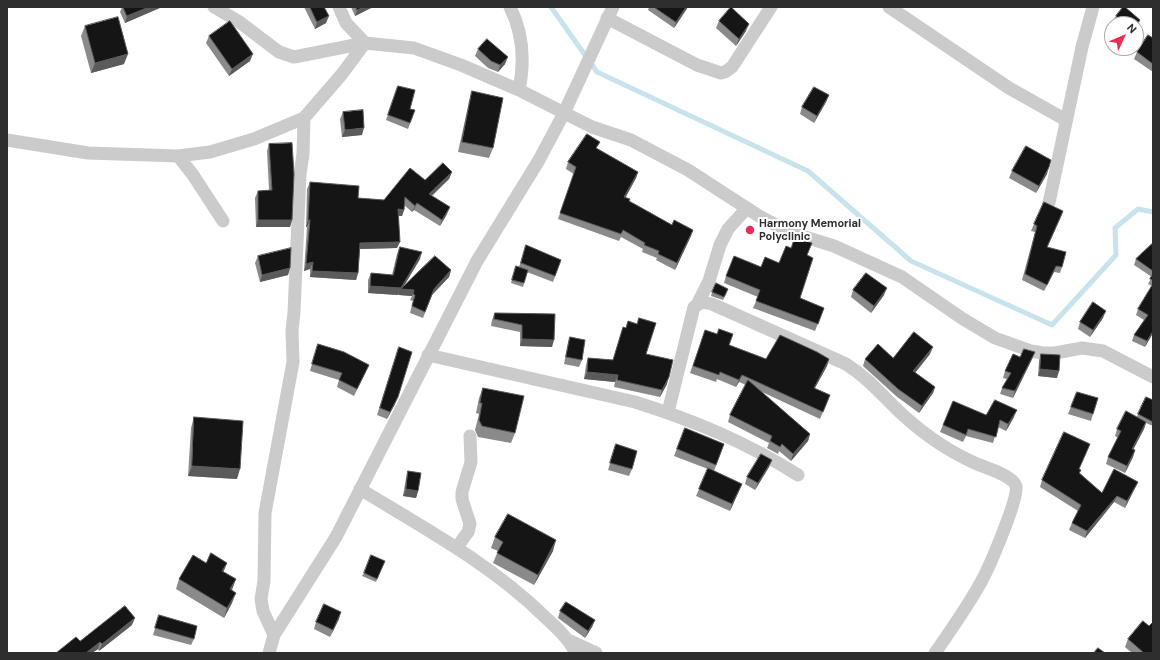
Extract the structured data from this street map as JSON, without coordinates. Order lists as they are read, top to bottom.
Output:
{
  "places": ["Harmony Memorial Polyclinic"],
  "north": "top right"
}
